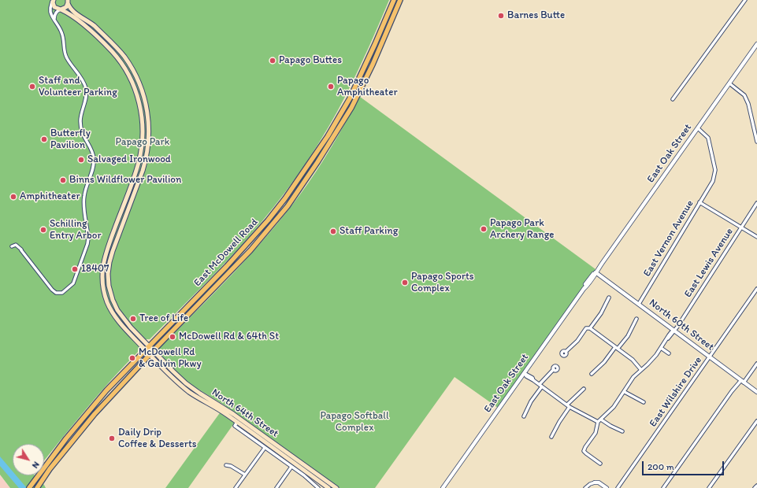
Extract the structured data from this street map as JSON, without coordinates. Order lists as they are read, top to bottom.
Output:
{
  "streets": {
    "main road": ["East McDowell Road", "North 64th Street"],
    "street": [
      "East Oak Street",
      "East Vernon Avenue",
      "East Lewis Avenue",
      "North 60th Street",
      "East Wilshire Drive"
    ]
  },
  "crossings": [
    ["East Oak Street", "East Vernon Avenue"],
    ["East Oak Street", "North 60th Street"],
    ["East Vernon Avenue", "North 60th Street"],
    ["East McDowell Road", "North 64th Street"],
    ["East Lewis Avenue", "North 60th Street"],
    ["North 60th Street", "East Wilshire Drive"]
  ],
  "parks": ["Papago Park", "Papago Softball Complex"],
  "places": [
    "Barnes Butte",
    "Papago Buttes",
    "Staff and Volunteer Parking",
    "Papago Amphitheater",
    "Butterfly Pavilion",
    "Salvaged Ironwood",
    "Binns Wildflower Pavilion",
    "Amphitheater",
    "Papago Park Archery Range",
    "Schilling Entry Arbor",
    "Staff Parking",
    "18407",
    "Papago Sports Complex",
    "Tree of Life",
    "McDowell Rd & 64th St",
    "McDowell Rd & Galvin Pkwy",
    "Daily Drip Coffee & Desserts"
  ],
  "scale_bar": "200 m",
  "north": "bottom right"
}
